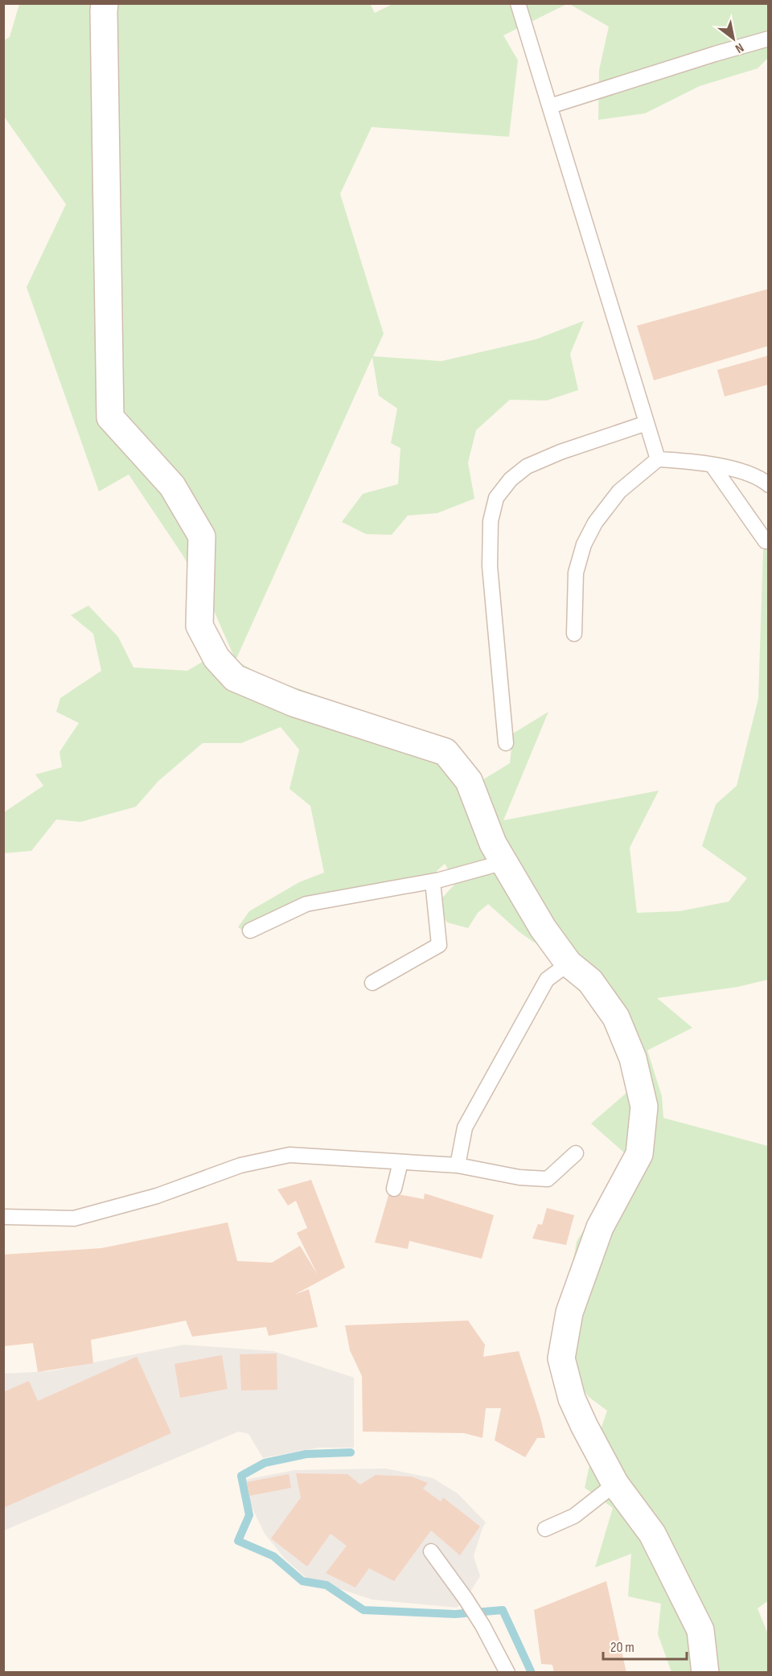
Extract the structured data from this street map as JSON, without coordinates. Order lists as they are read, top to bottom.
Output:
{
  "scale_bar": "20 m",
  "north": "bottom right"
}
